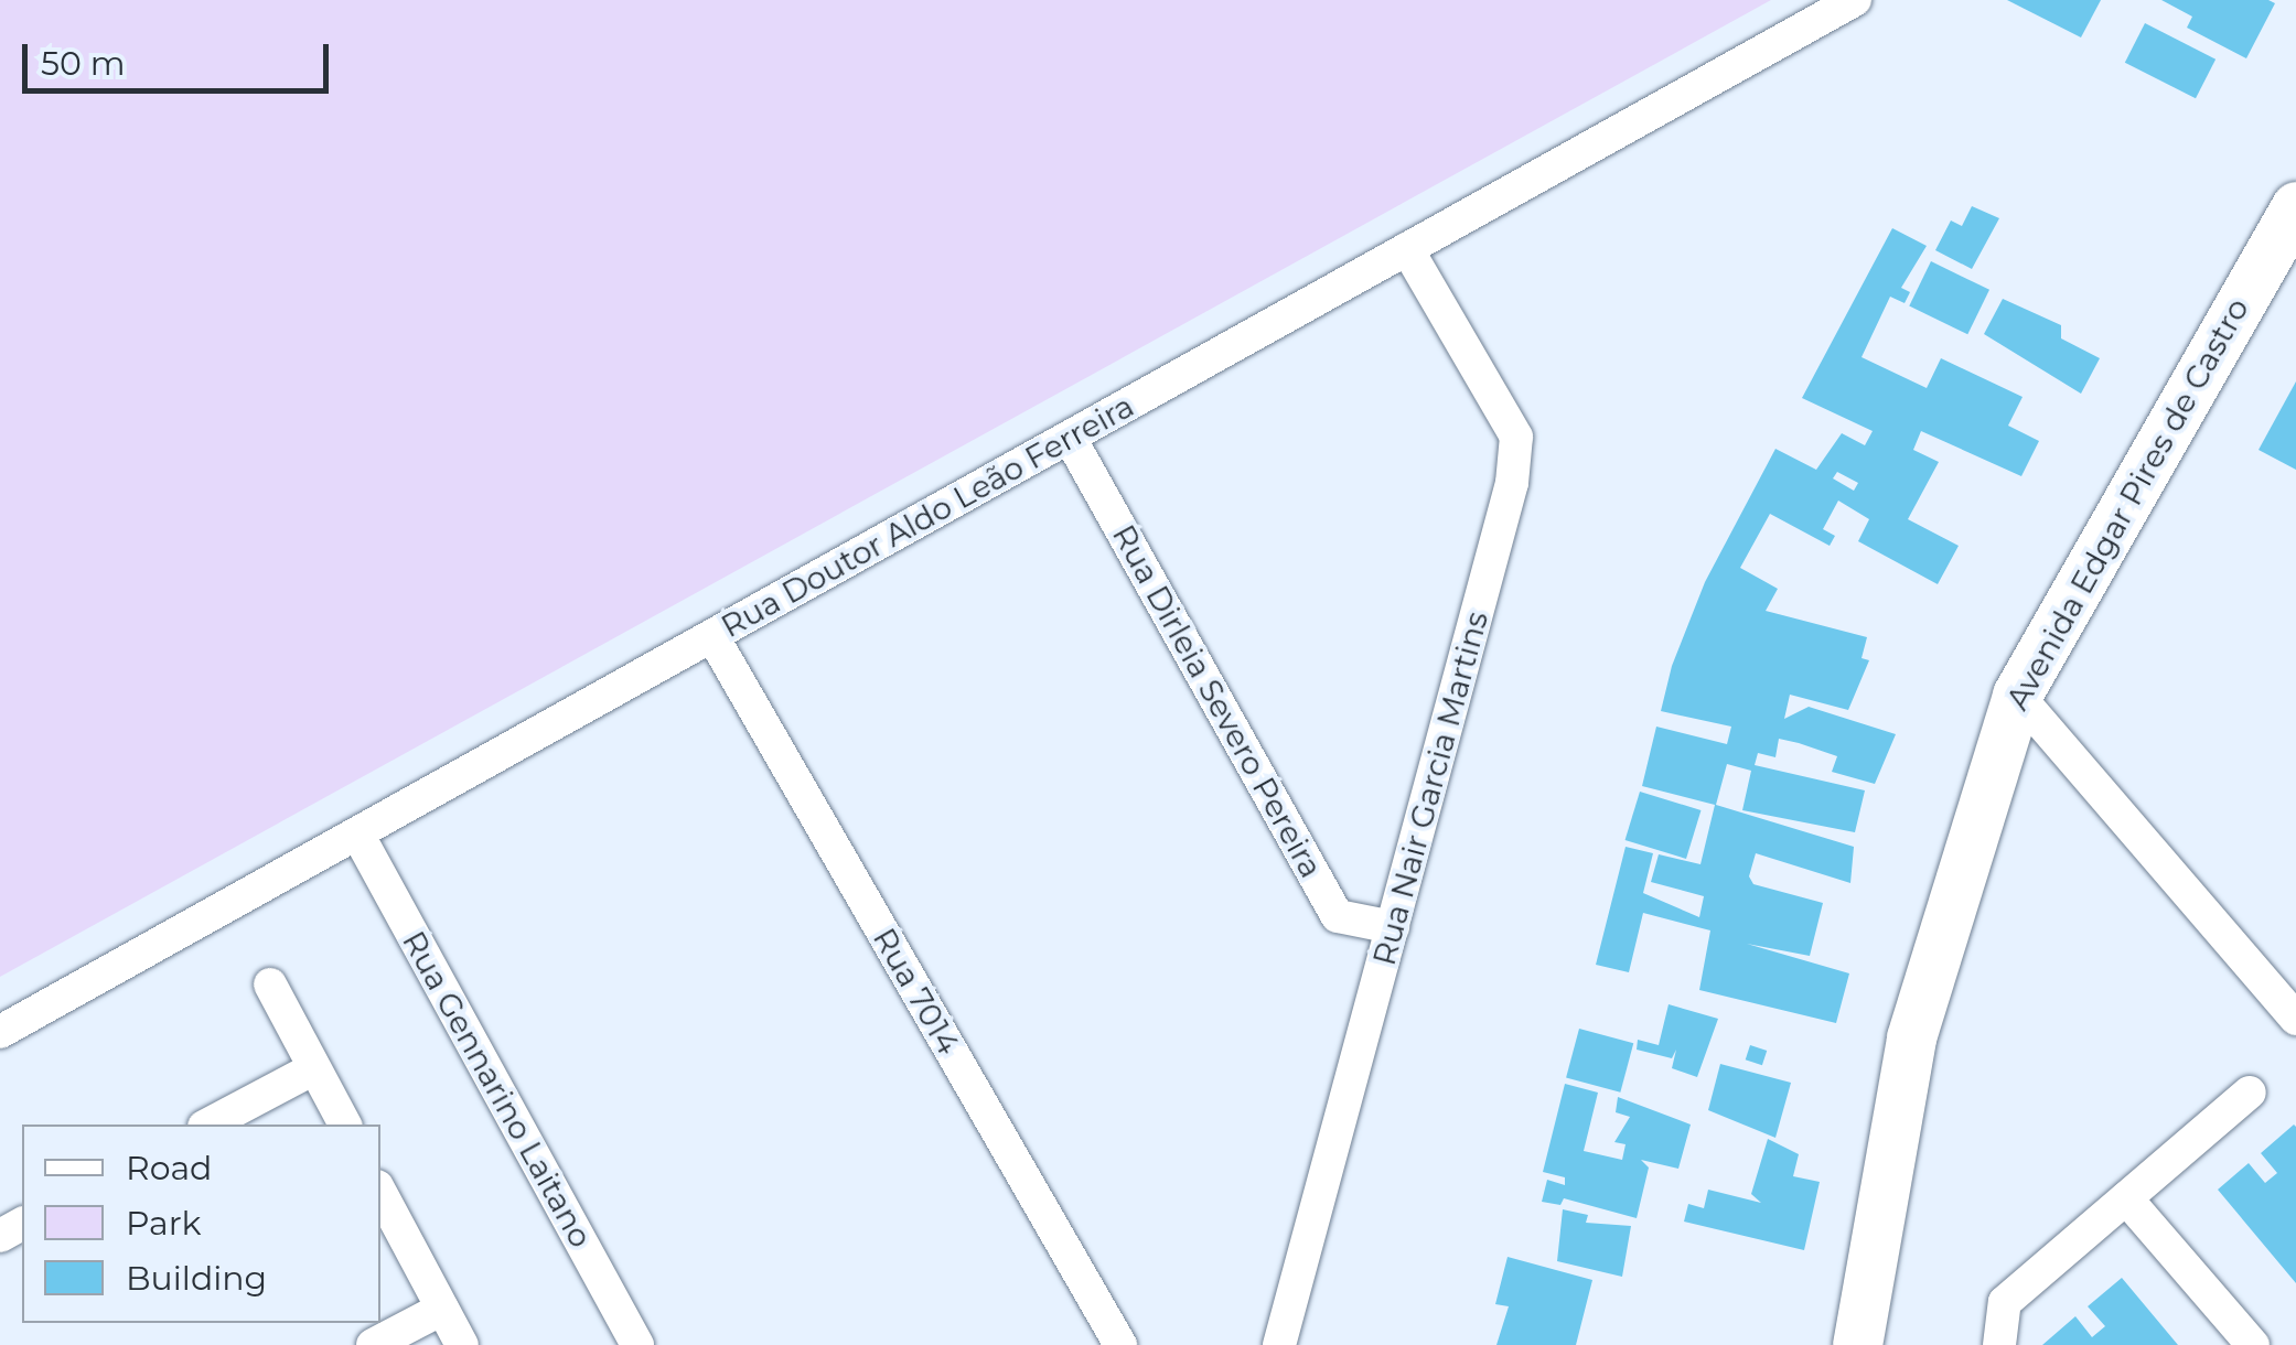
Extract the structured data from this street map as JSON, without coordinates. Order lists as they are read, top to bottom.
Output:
{
  "streets": {
    "main road": ["Avenida Edgar Pires de Castro"],
    "street": [
      "Rua Doutor Aldo Leão Ferreira",
      "Rua Dirleia Severo Pereira",
      "Rua Nair Garcia Martins",
      "Rua 7014",
      "Rua Gennarino Laitano"
    ]
  },
  "crossings": [
    ["Rua Doutor Aldo Leão Ferreira", "Rua Dirleia Severo Pereira"],
    ["Rua Doutor Aldo Leão Ferreira", "Rua Nair Garcia Martins"],
    ["Rua Doutor Aldo Leão Ferreira", "Rua 7014"],
    ["Rua Doutor Aldo Leão Ferreira", "Rua Gennarino Laitano"],
    ["Rua Dirleia Severo Pereira", "Rua Nair Garcia Martins"]
  ],
  "legend": ["Road", "Park", "Building"],
  "scale_bar": "50 m"
}
